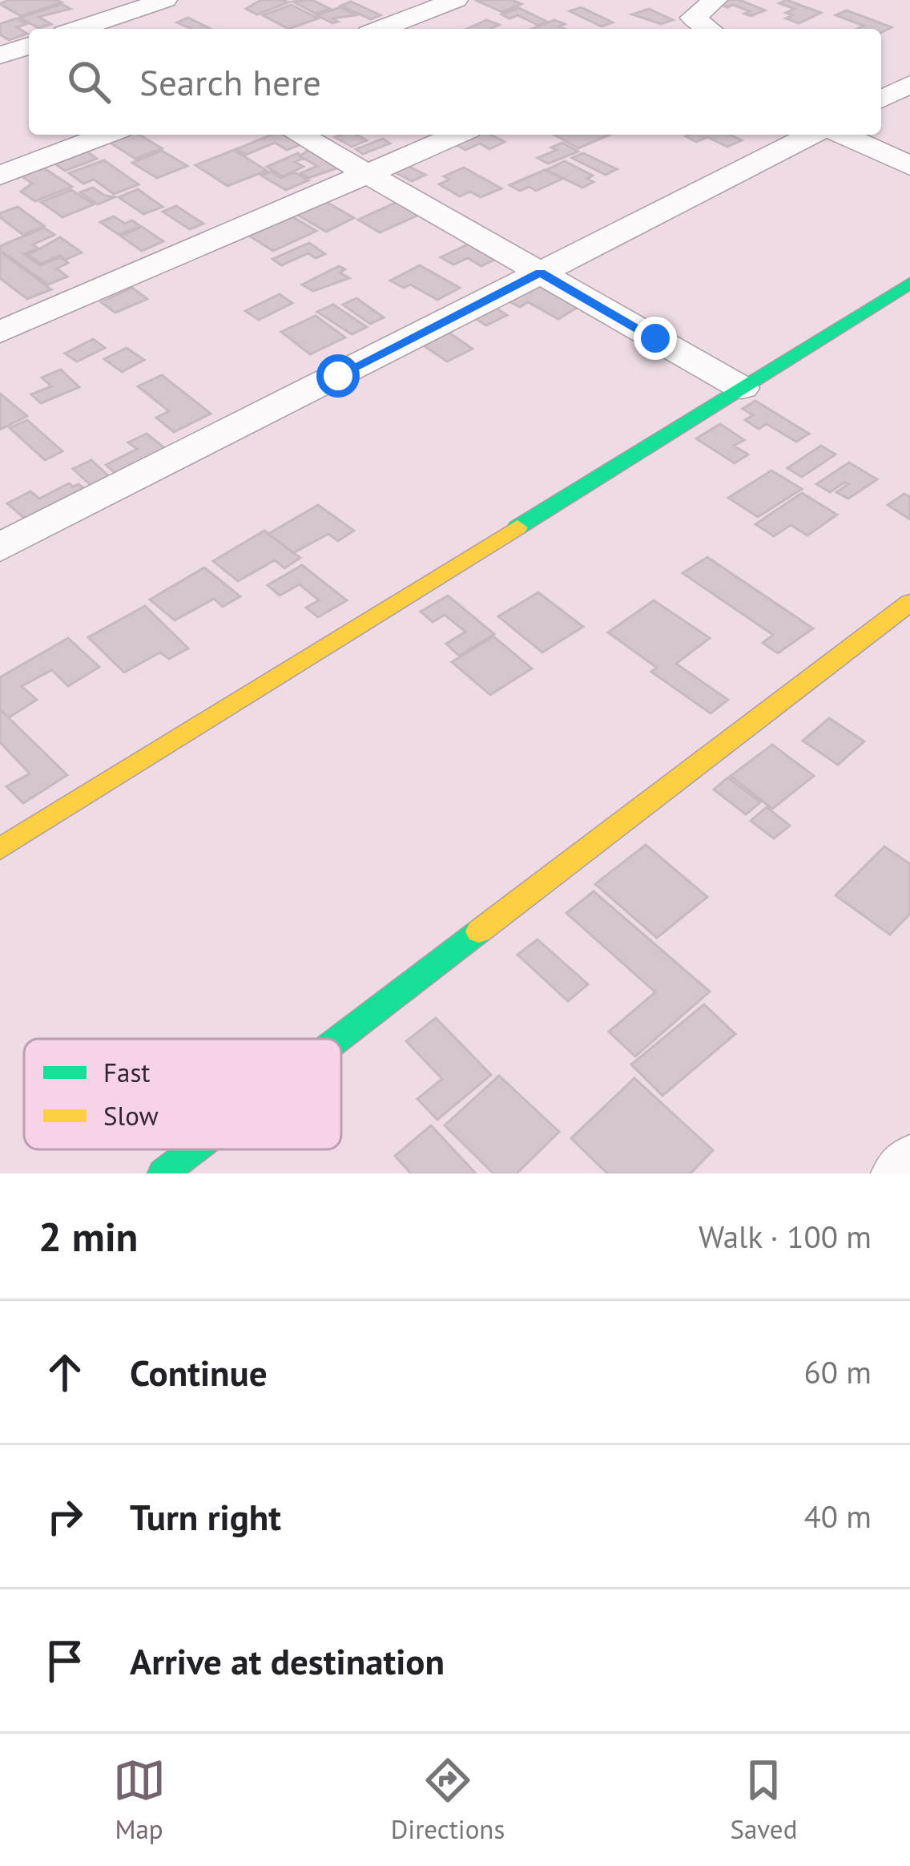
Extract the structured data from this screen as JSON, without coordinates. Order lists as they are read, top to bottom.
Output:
{
  "legend": ["Fast", "Slow"],
  "page": {
    "search": "Search here",
    "heading": ["2 min", "Walk · 100 m"],
    "list": [
      ["Continue", "60 m"],
      ["Turn right", "40 m"],
      "Arrive at destination"
    ],
    "nav": ["Map", "Directions", "Saved"]
  }
}
